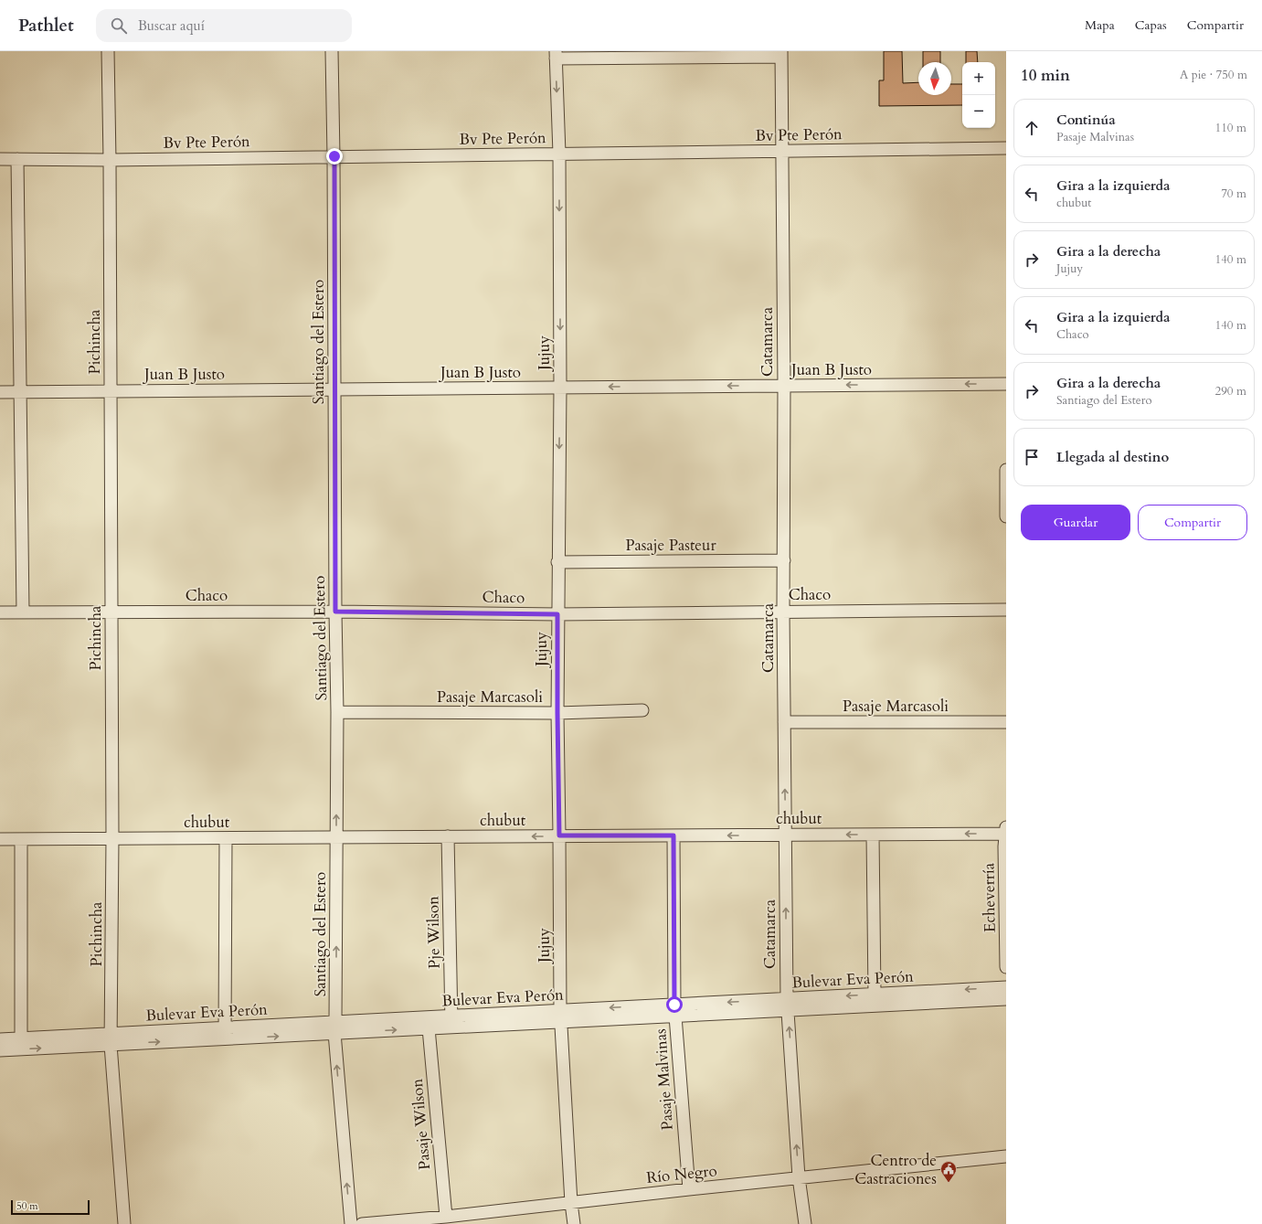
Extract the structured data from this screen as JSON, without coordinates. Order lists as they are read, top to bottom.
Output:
{
  "streets": {
    "street": [
      "Bv Pte Perón",
      "Pichincha",
      "Santiago del Estero",
      "Catamarca",
      "Jujuy",
      "Juan B Justo",
      "Pasaje Pasteur",
      "Chaco",
      "Pasaje Marcasoli",
      "chubut",
      "Echeverría",
      "Pje Wilson",
      "Bulevar Eva Perón",
      "Pasaje Malvinas",
      "Pasaje Wilson",
      "Río Negro"
    ]
  },
  "crossings": [
    ["Bv Pte Perón", "Pichincha"],
    ["Bv Pte Perón", "Santiago del Estero"],
    ["Bv Pte Perón", "Catamarca"],
    ["Bv Pte Perón", "Jujuy"],
    ["Pichincha", "Juan B Justo"],
    ["Pichincha", "Chaco"],
    ["Pichincha", "chubut"],
    ["Pichincha", "Bulevar Eva Perón"],
    ["Santiago del Estero", "Juan B Justo"],
    ["Santiago del Estero", "Chaco"],
    ["Santiago del Estero", "Pasaje Marcasoli"],
    ["Santiago del Estero", "chubut"],
    ["Santiago del Estero", "Bulevar Eva Perón"],
    ["Catamarca", "Juan B Justo"],
    ["Catamarca", "Pasaje Pasteur"],
    ["Catamarca", "Chaco"],
    ["Catamarca", "Pasaje Marcasoli"],
    ["Catamarca", "chubut"],
    ["Catamarca", "Bulevar Eva Perón"],
    ["Catamarca", "Río Negro"],
    ["Jujuy", "Juan B Justo"],
    ["Jujuy", "Pasaje Pasteur"],
    ["Jujuy", "Chaco"],
    ["Jujuy", "Pasaje Marcasoli"],
    ["Jujuy", "chubut"],
    ["Jujuy", "Bulevar Eva Perón"],
    ["Jujuy", "Río Negro"],
    ["chubut", "Echeverría"],
    ["chubut", "Pje Wilson"],
    ["chubut", "Pasaje Malvinas"],
    ["Pje Wilson", "Bulevar Eva Perón"],
    ["Bulevar Eva Perón", "Pasaje Malvinas"],
    ["Bulevar Eva Perón", "Pasaje Wilson"],
    ["Pasaje Malvinas", "Río Negro"],
    ["Pasaje Wilson", "Río Negro"]
  ],
  "one_way": [
    "Santiago del Estero",
    "Jujuy",
    "Juan B Justo",
    "chubut"
  ],
  "places": {
    "public building": ["Centro de Castraciones"]
  },
  "scale_bar": "50 m",
  "north": "bottom",
  "page": {
    "header": "Pathlet",
    "search": "Buscar aquí",
    "nav": ["Mapa", "Capas", "Compartir"],
    "heading": ["10 min", "A pie · 750 m"],
    "map_buttons": ["+", "−"],
    "list": [
      ["Continúa", "Pasaje Malvinas", "110 m"],
      ["Gira a la izquierda", "chubut", "70 m"],
      ["Gira a la derecha", "Jujuy", "140 m"],
      ["Gira a la izquierda", "Chaco", "140 m"],
      ["Gira a la derecha", "Santiago del Estero", "290 m"],
      "Llegada al destino"
    ],
    "buttons": ["Guardar", "Compartir"],
    "scale": "50 m"
  }
}
